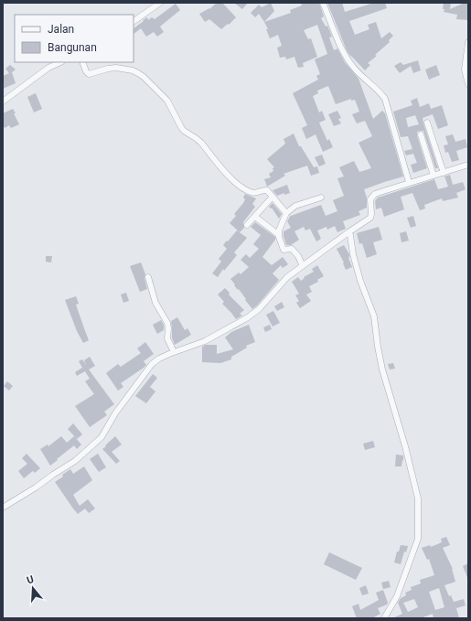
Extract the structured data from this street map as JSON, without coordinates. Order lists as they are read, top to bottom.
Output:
{
  "legend": ["Jalan", "Bangunan"],
  "north": "top"
}
